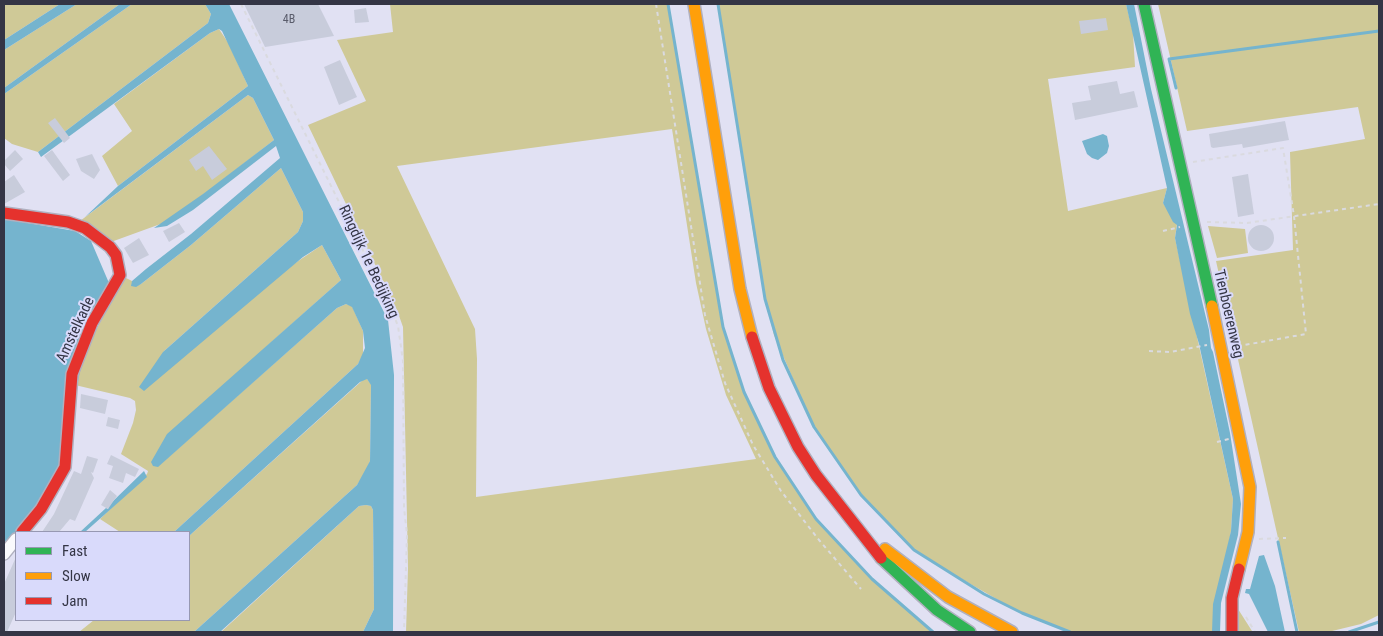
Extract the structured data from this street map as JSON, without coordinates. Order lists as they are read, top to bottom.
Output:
{
  "streets": {
    "street": ["Tienboerenweg", "Amstelkade"],
    "path": ["Ringdijk 1e Bedijking"]
  },
  "house_numbers": ["4B"],
  "legend": ["Fast", "Slow", "Jam"]
}
